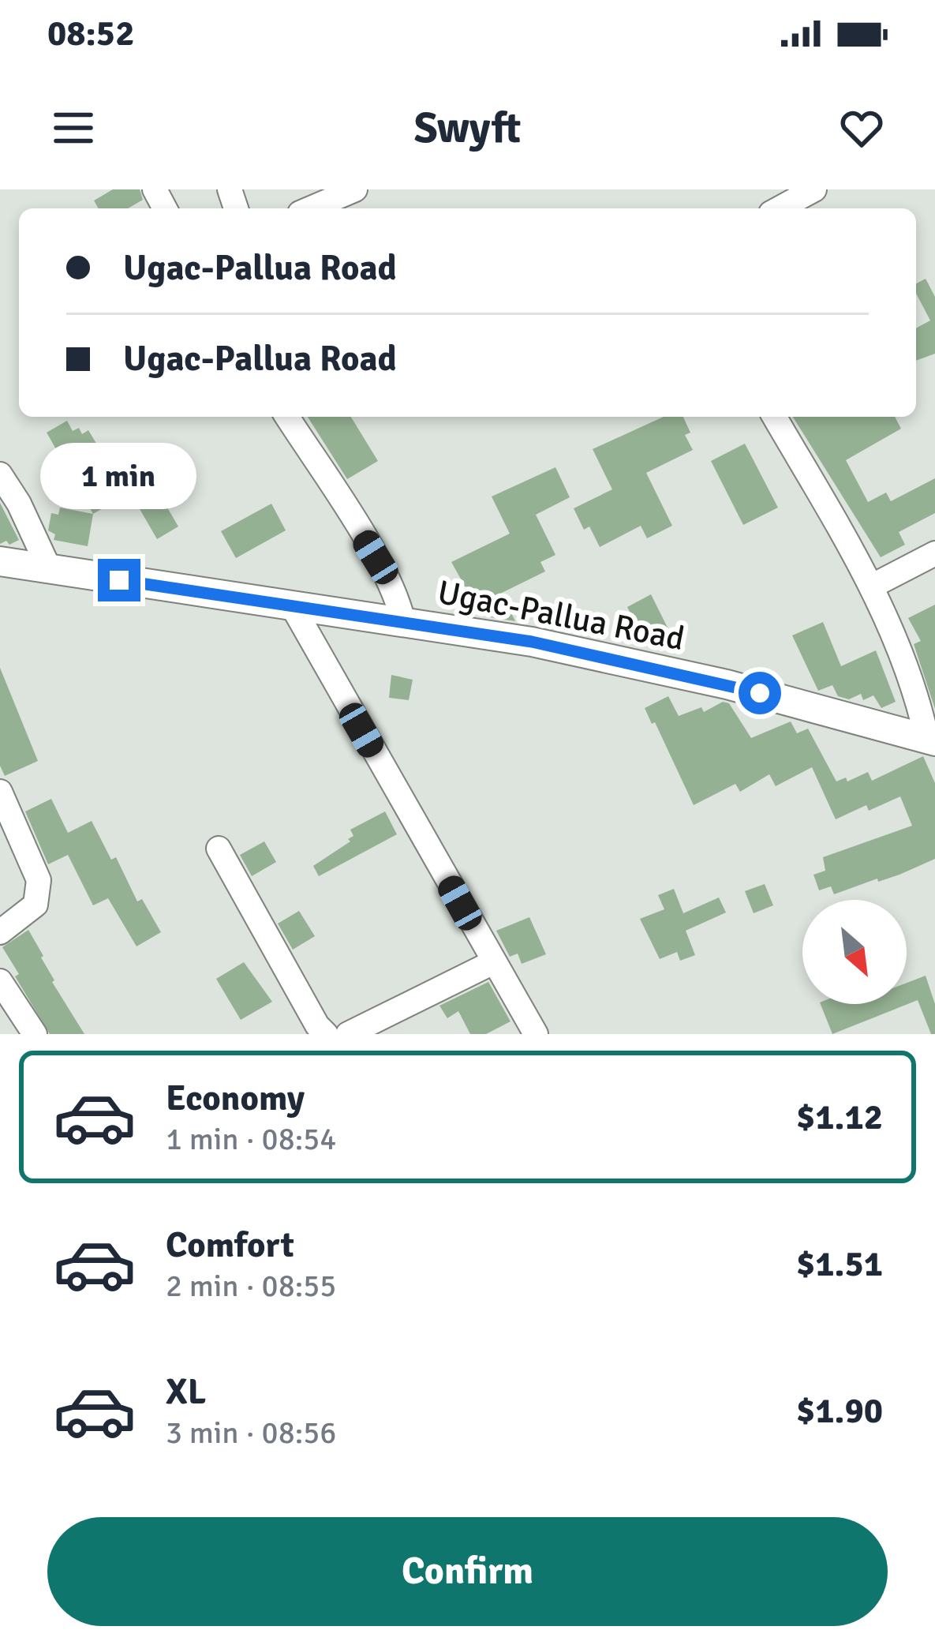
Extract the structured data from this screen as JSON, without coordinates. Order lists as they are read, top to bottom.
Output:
{
  "streets": {
    "street": ["Ugac-Pallua Road"]
  },
  "north": "bottom right",
  "page": {
    "status": "08:52",
    "header": "Swyft",
    "banner": ["Ugac-Pallua Road", "Ugac-Pallua Road"],
    "bubble": "1 min",
    "list": [
      {
        "name": "Economy",
        "note": "1 min · 08:54",
        "value": "$1.12"
      },
      {
        "name": "Comfort",
        "note": "2 min · 08:55",
        "value": "$1.51"
      },
      {
        "name": "XL",
        "note": "3 min · 08:56",
        "value": "$1.90"
      }
    ],
    "buttons": "Confirm"
  }
}
